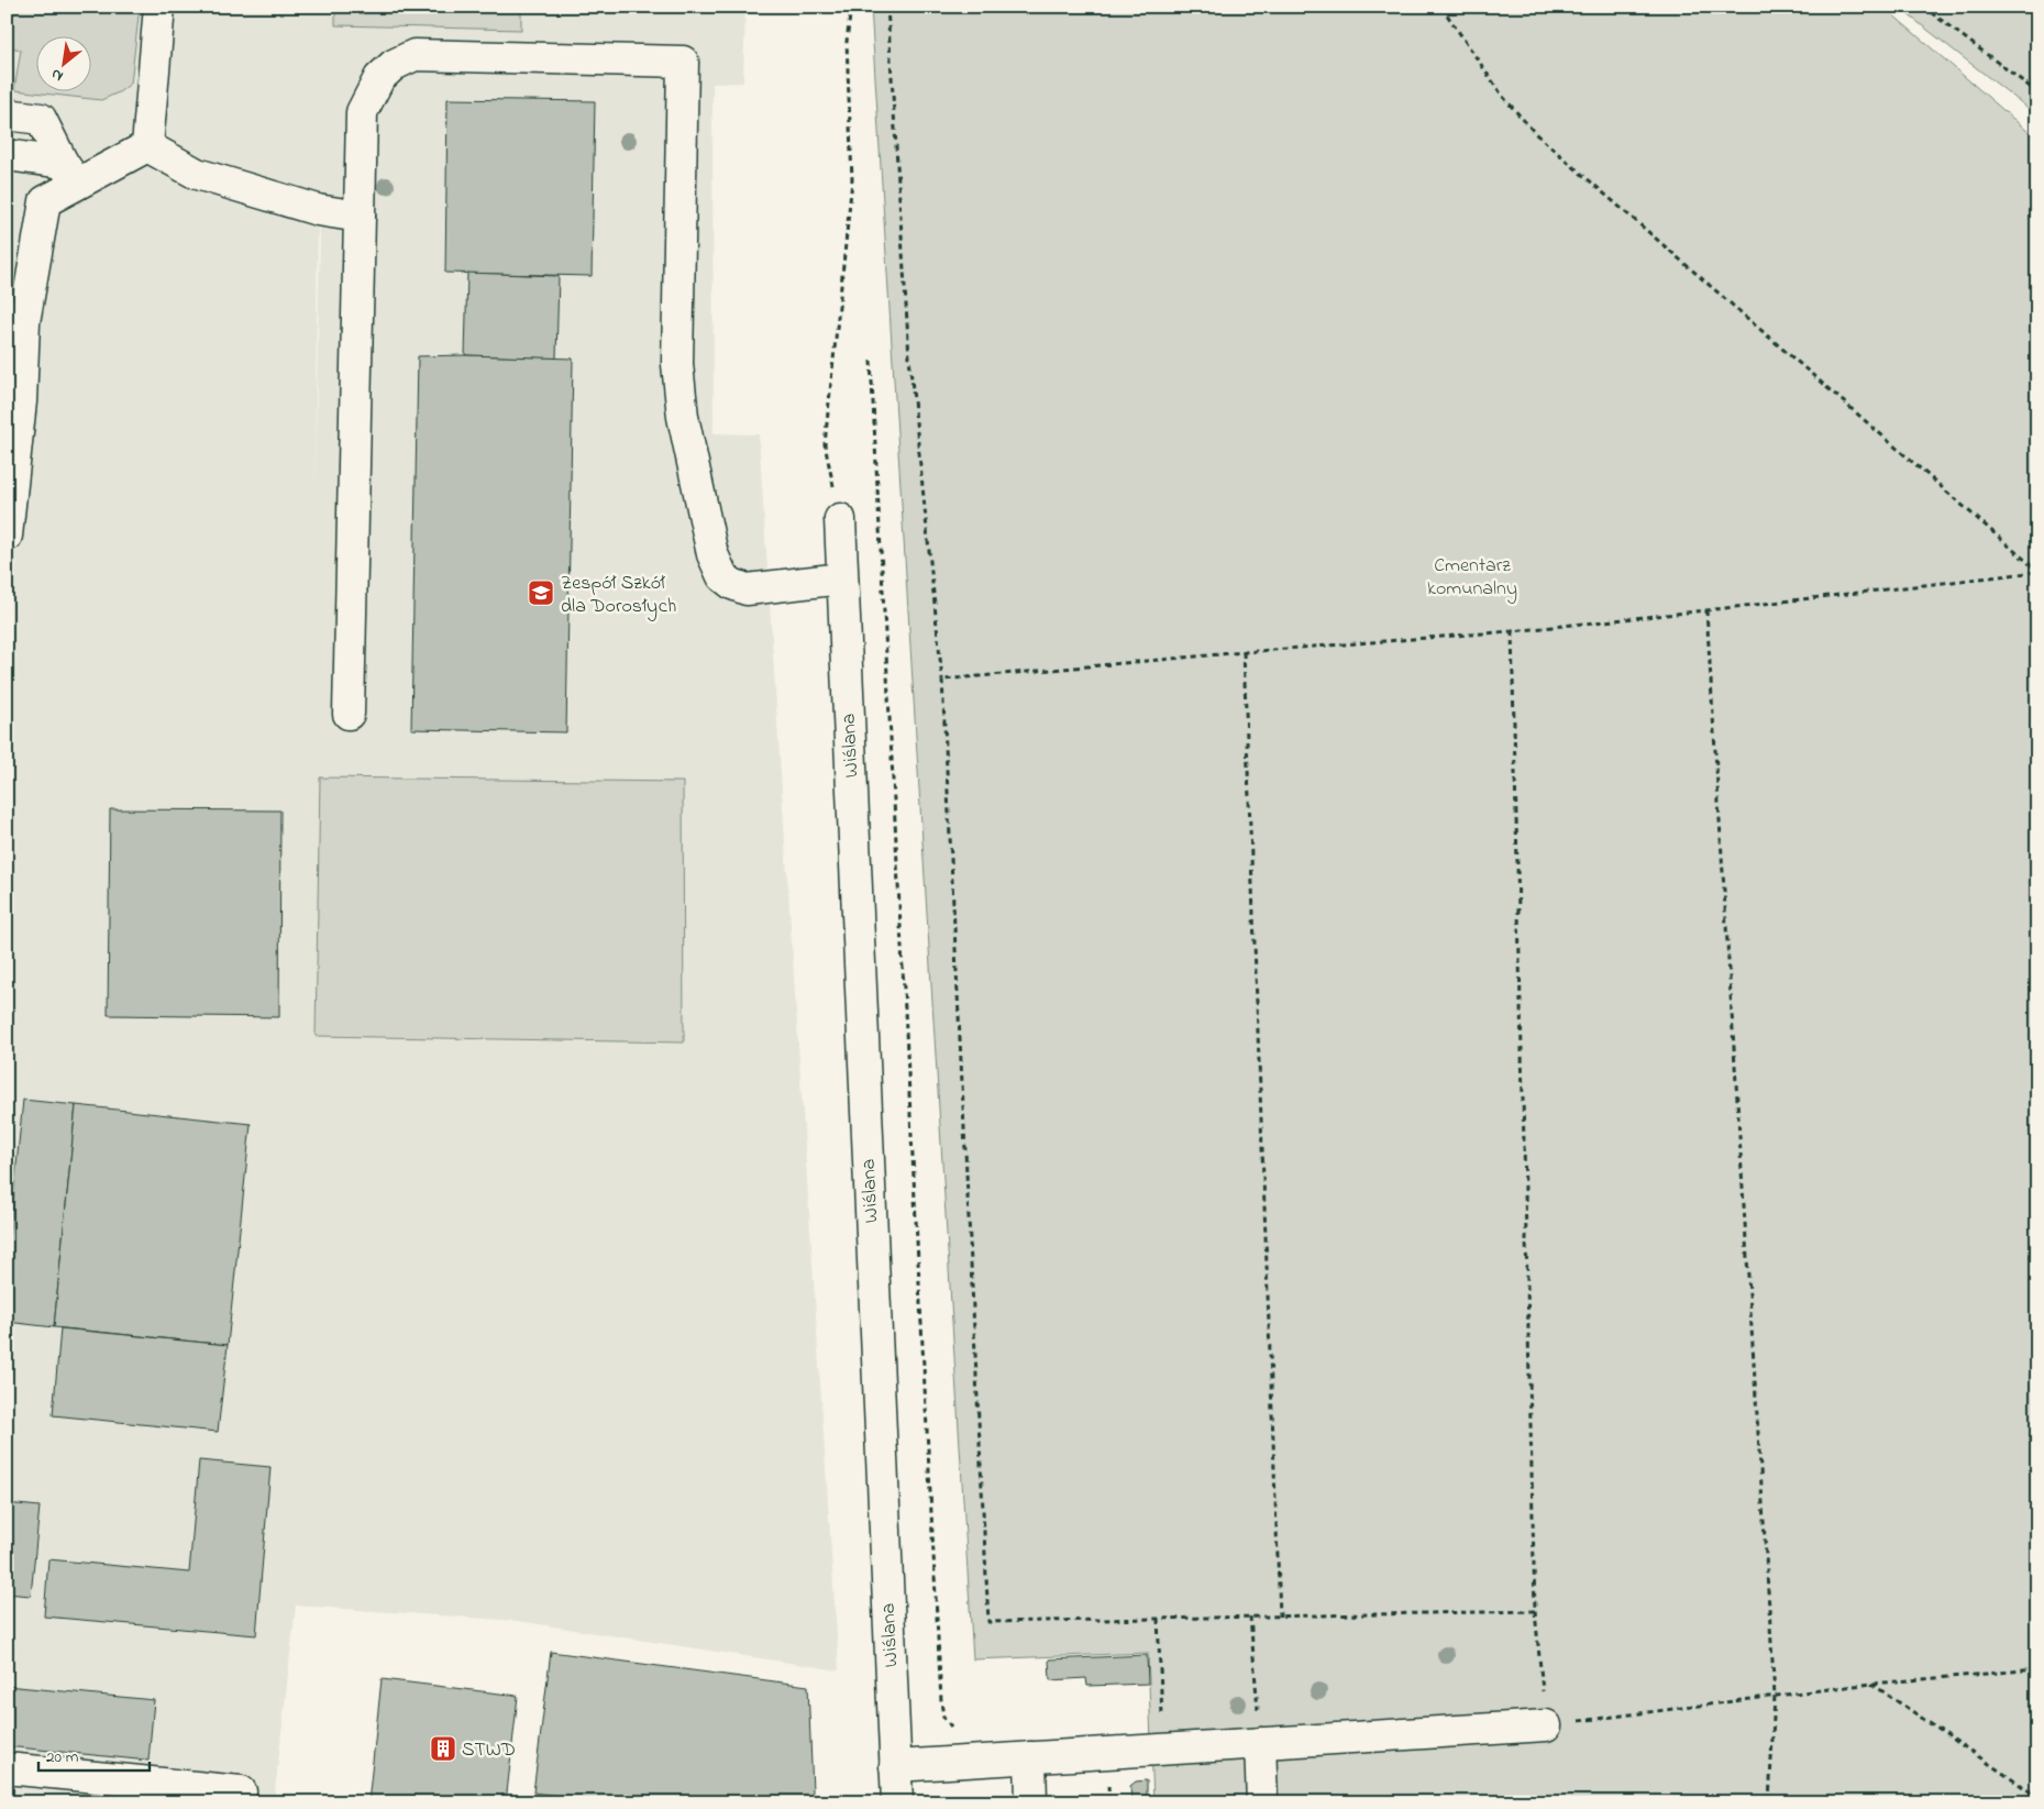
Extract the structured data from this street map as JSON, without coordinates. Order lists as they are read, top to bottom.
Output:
{
  "streets": {
    "street": ["Wiślana"]
  },
  "parks": ["Cmentarz komunalny"],
  "places": {
    "school or university": ["Zespół Szkół dla Dorosłych"],
    "building": ["STWD"]
  },
  "scale_bar": "20 m",
  "north": "bottom left"
}
